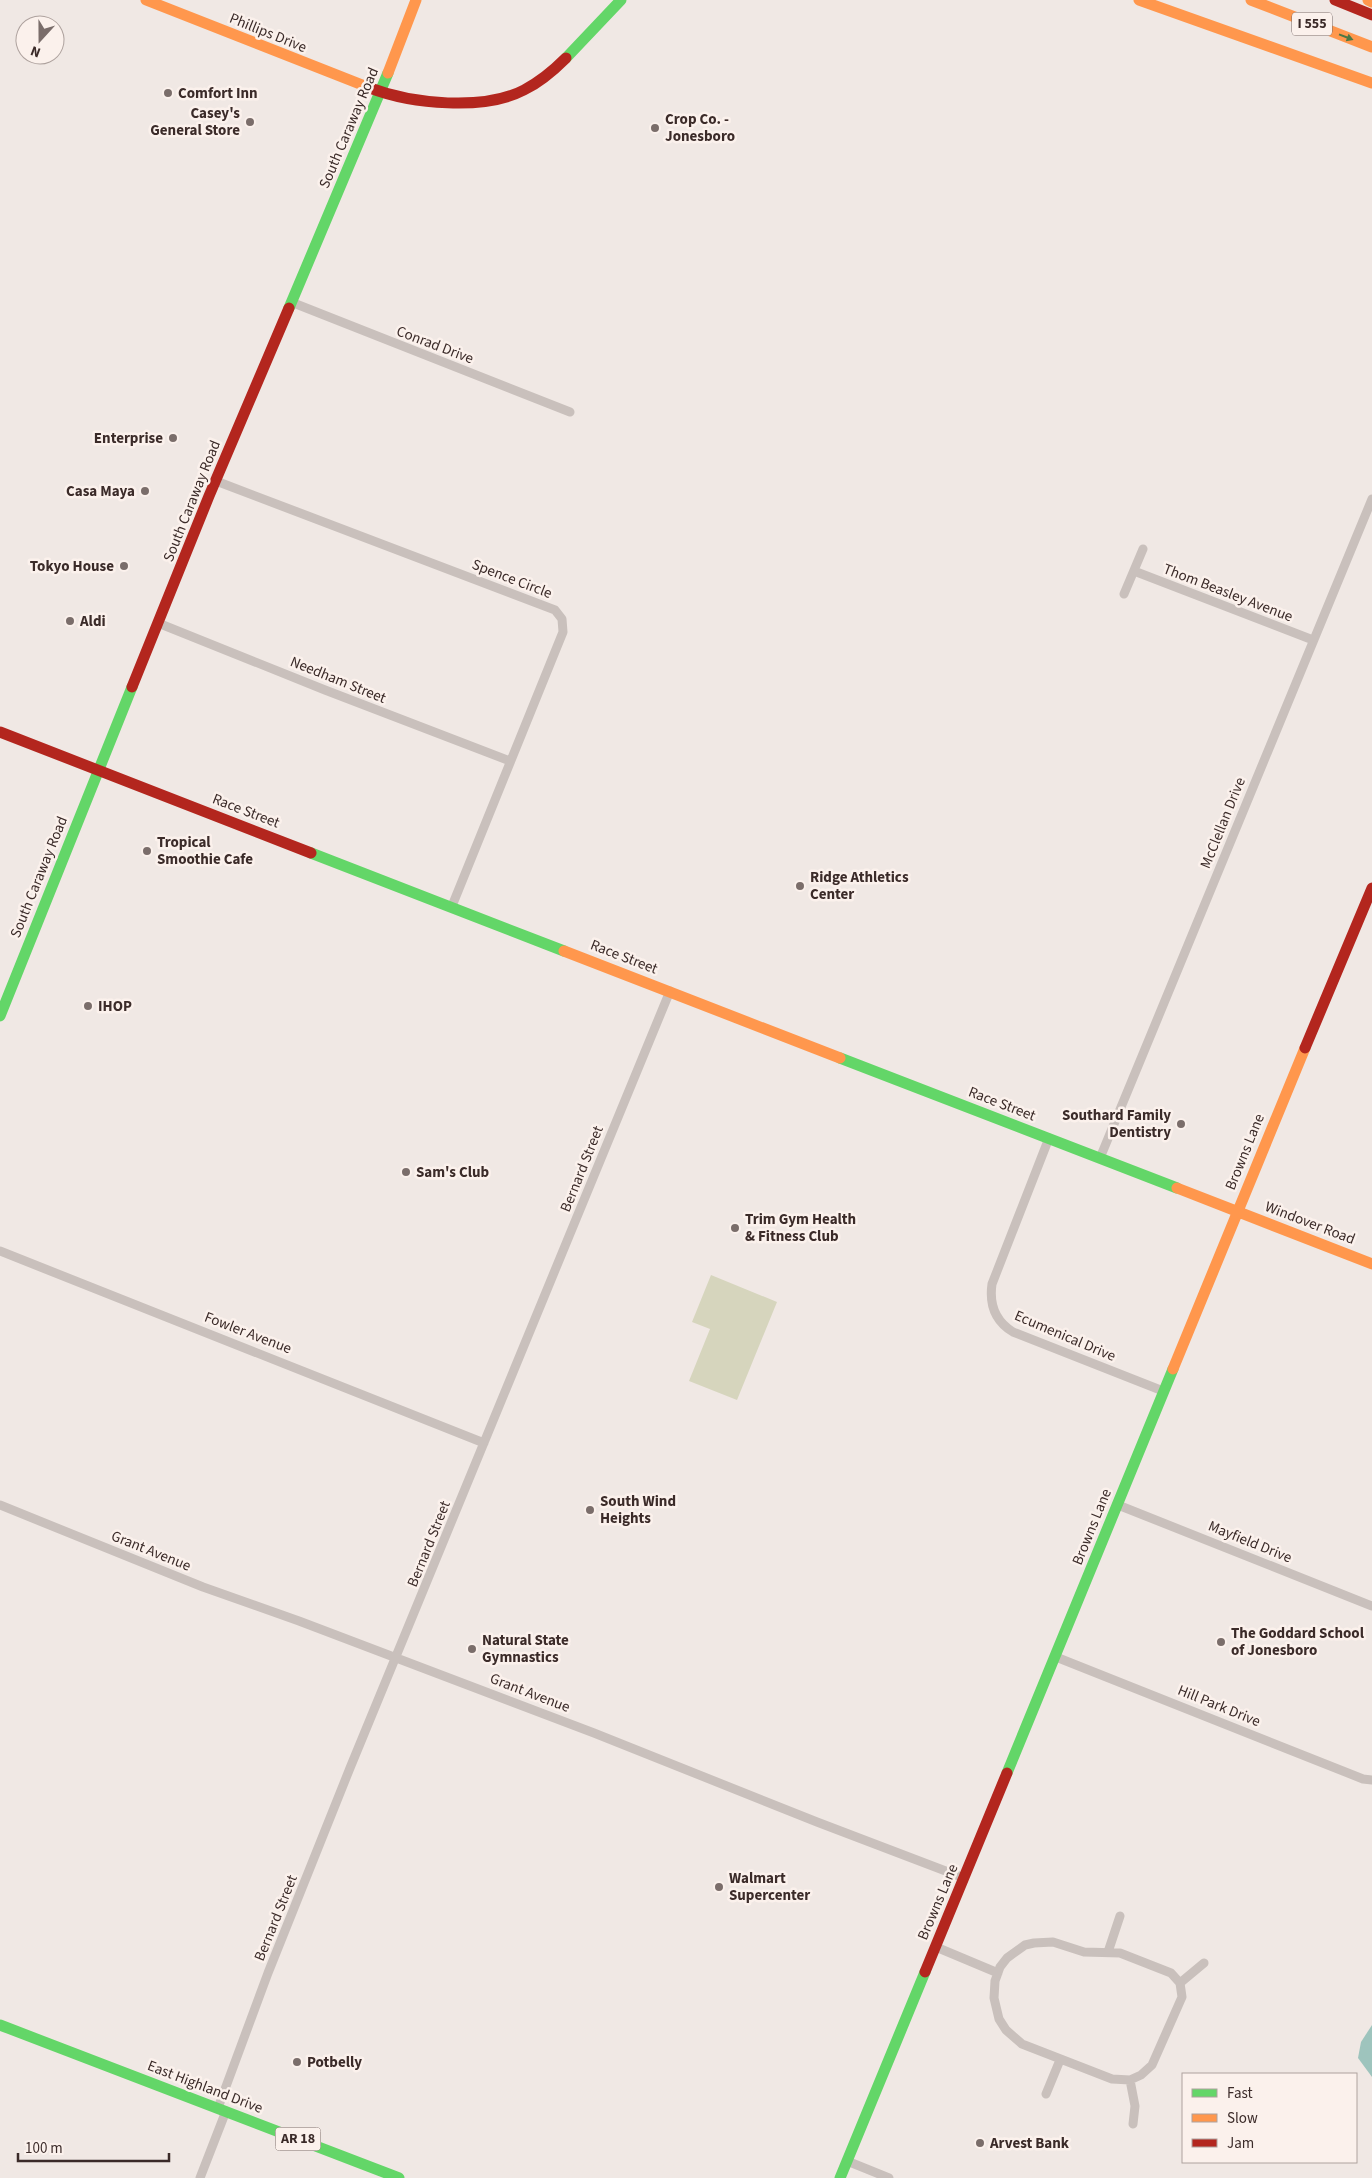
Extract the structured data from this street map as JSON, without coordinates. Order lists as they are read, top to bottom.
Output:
{
  "streets": {
    "main road": [
      "I 555",
      "Phillips Drive",
      "South Caraway Road",
      "Race Street",
      "Browns Lane",
      "Windover Road",
      "East Highland Drive",
      "AR 18"
    ],
    "street": [
      "Conrad Drive",
      "Spence Circle",
      "Thom Beasley Avenue",
      "Needham Street",
      "McClellan Drive",
      "Bernard Street",
      "Fowler Avenue",
      "Ecumenical Drive",
      "Mayfield Drive",
      "Grant Avenue",
      "Hill Park Drive"
    ]
  },
  "crossings": [
    ["Phillips Drive", "South Caraway Road"],
    ["South Caraway Road", "Conrad Drive"],
    ["South Caraway Road", "Spence Circle"],
    ["South Caraway Road", "Needham Street"],
    ["South Caraway Road", "Race Street"],
    ["Spence Circle", "Needham Street"],
    ["Spence Circle", "Race Street"],
    ["Thom Beasley Avenue", "McClellan Drive"],
    ["Race Street", "McClellan Drive"],
    ["Race Street", "Browns Lane"],
    ["Race Street", "Bernard Street"],
    ["Race Street", "Windover Road"],
    ["Race Street", "Ecumenical Drive"],
    ["Browns Lane", "Windover Road"],
    ["Browns Lane", "Ecumenical Drive"],
    ["Browns Lane", "Mayfield Drive"],
    ["Browns Lane", "Grant Avenue"],
    ["Browns Lane", "Hill Park Drive"],
    ["Bernard Street", "Fowler Avenue"],
    ["Bernard Street", "Grant Avenue"],
    ["Bernard Street", "East Highland Drive"]
  ],
  "places": [
    "Comfort Inn",
    "Casey's General Store",
    "Crop Co. - Jonesboro",
    "Enterprise",
    "Casa Maya",
    "Tokyo House",
    "Aldi",
    "Tropical Smoothie Cafe",
    "Ridge Athletics Center",
    "IHOP",
    "Southard Family Dentistry",
    "Sam's Club",
    "Trim Gym Health & Fitness Club",
    "South Wind Heights",
    "The Goddard School of Jonesboro",
    "Natural State Gymnastics",
    "Walmart Supercenter",
    "Potbelly",
    "Arvest Bank"
  ],
  "legend": ["Fast", "Slow", "Jam"],
  "scale_bar": "100 m",
  "north": "bottom"
}
